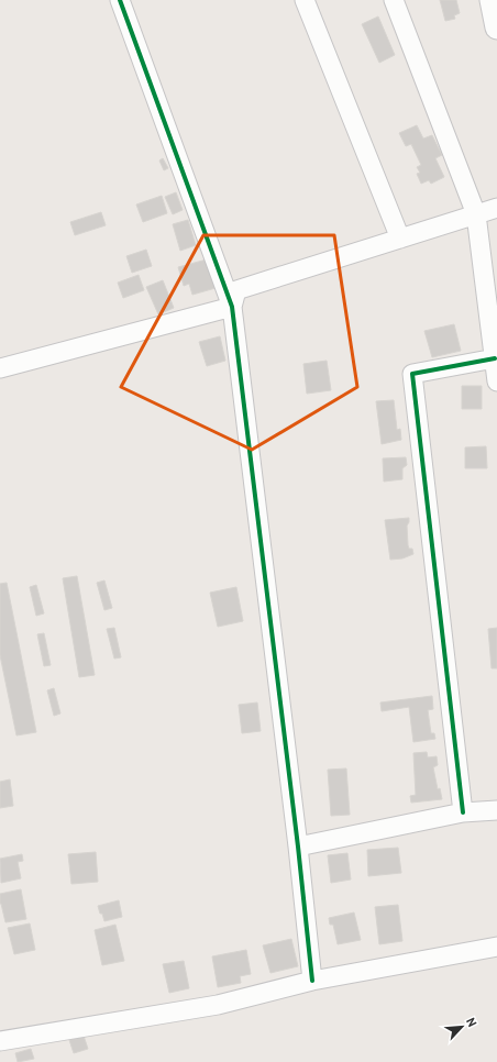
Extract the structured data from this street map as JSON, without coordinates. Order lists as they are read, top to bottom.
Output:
{
  "north": "top right"
}
